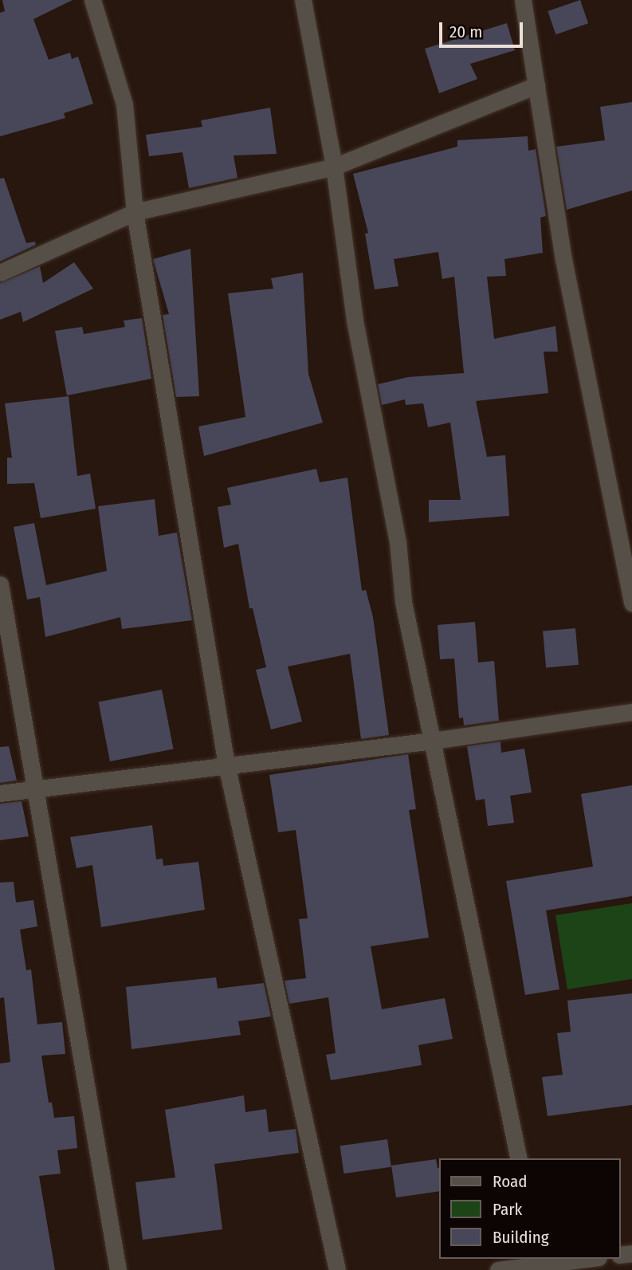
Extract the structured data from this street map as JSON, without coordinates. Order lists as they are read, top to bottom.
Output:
{
  "legend": ["Road", "Park", "Building"],
  "scale_bar": "20 m"
}
